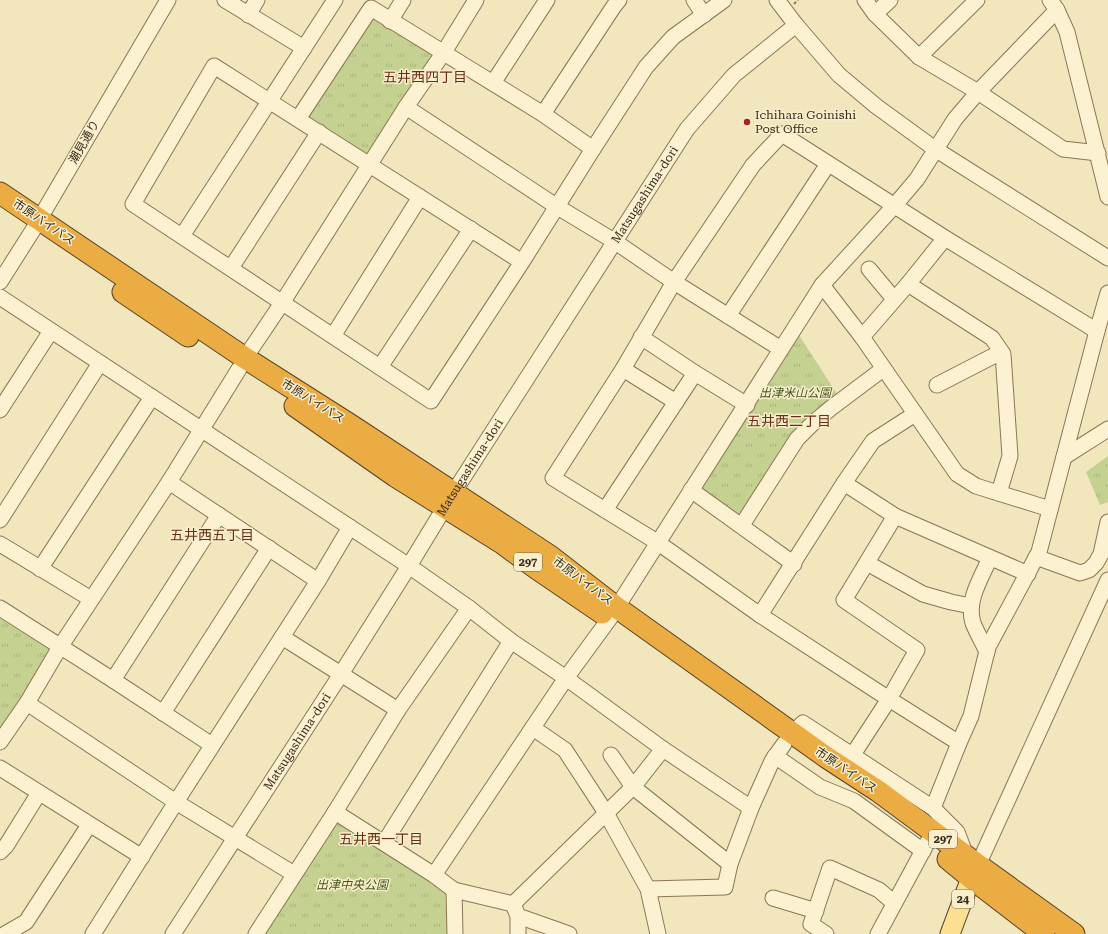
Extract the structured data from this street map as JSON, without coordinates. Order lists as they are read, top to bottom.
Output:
{
  "streets": {
    "highway": ["市原バイパス", "297"],
    "main road": ["24"],
    "street": ["潮見通り", "Matsugashima-dori"]
  },
  "crossings": [
    ["潮見通り", "市原バイパス"],
    ["Matsugashima-dori", "市原バイパス"],
    ["市原バイパス", "24"]
  ],
  "districts": [
    "五井西四丁目",
    "五井西二丁目",
    "五井西五丁目",
    "五井西一丁目"
  ],
  "parks": ["出津米山公園", "出津中央公園"],
  "places": ["Ichihara Goinishi Post Office"]
}
